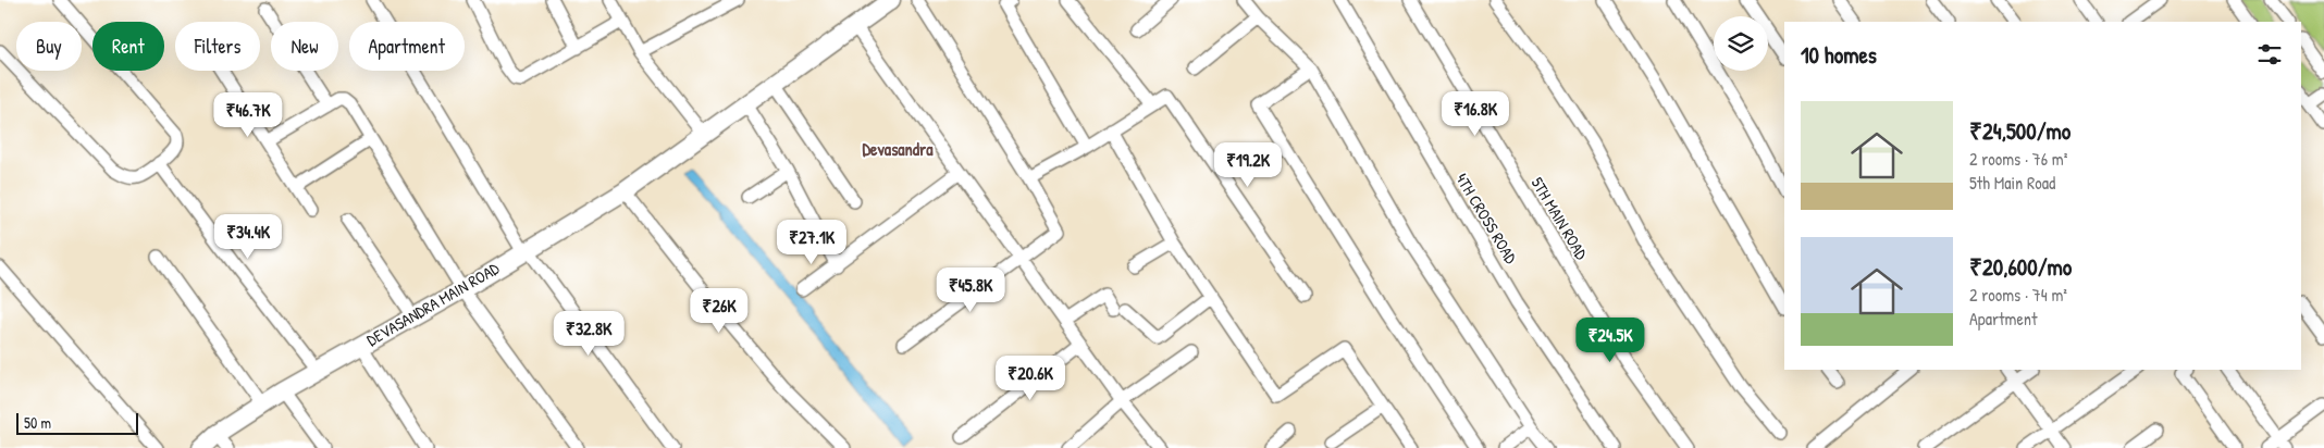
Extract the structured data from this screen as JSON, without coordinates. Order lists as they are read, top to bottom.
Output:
{
  "streets": {
    "main road": ["DEVASANDRA MAIN ROAD"],
    "street": ["4TH CROSS ROAD", "5TH MAIN ROAD"]
  },
  "districts": ["Devasandra"],
  "scale_bar": "50 m",
  "page": {
    "chip": [
      "Buy",
      "Rent",
      "Filters",
      "New",
      "Apartment"
    ],
    "heading": "10 homes",
    "list": [
      {
        "name": "₹24,500/mo",
        "note": "2 rooms · 76 m² · 5th Main Road"
      },
      {
        "name": "₹20,600/mo",
        "note": "2 rooms · 74 m² · Apartment"
      }
    ],
    "price": [
      "₹16.8K",
      "₹46.7K",
      "₹19.2K",
      "₹34.4K",
      "₹27.1K",
      "₹45.8K",
      "₹26K",
      "₹32.8K",
      "₹24.5K",
      "₹20.6K"
    ],
    "scale": "50 m"
  }
}
